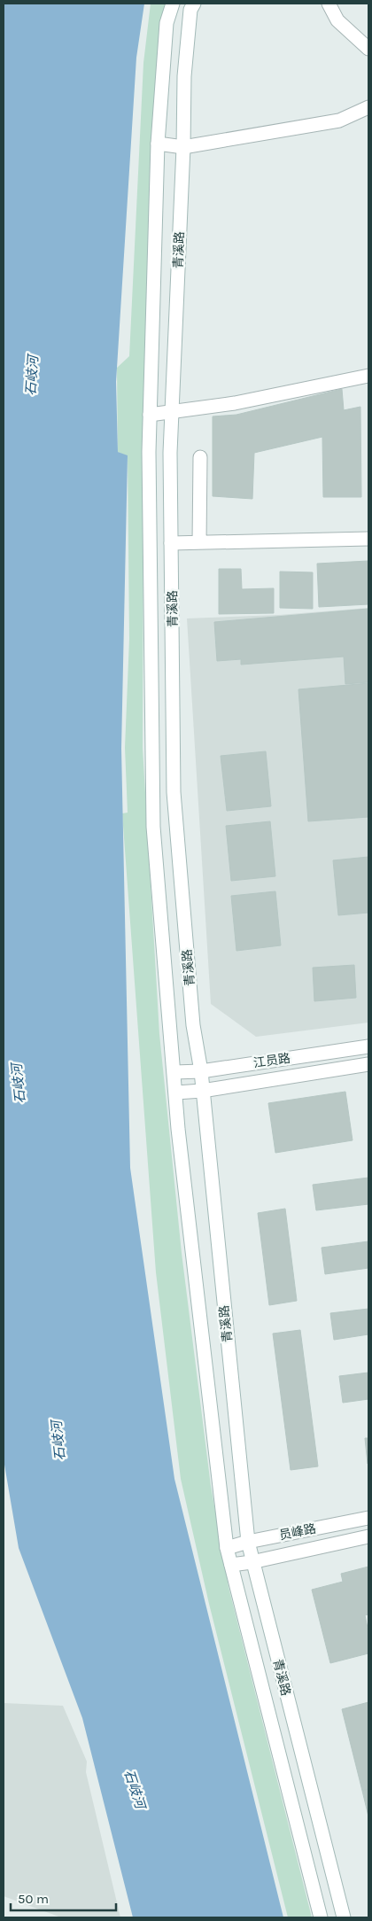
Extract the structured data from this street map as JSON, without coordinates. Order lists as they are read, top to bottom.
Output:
{
  "streets": {
    "main road": ["青溪路", "江员路", "员峰路"]
  },
  "crossings": [
    ["青溪路", "江员路"],
    ["青溪路", "员峰路"]
  ],
  "water": ["石岐河"],
  "scale_bar": "50 m"
}
